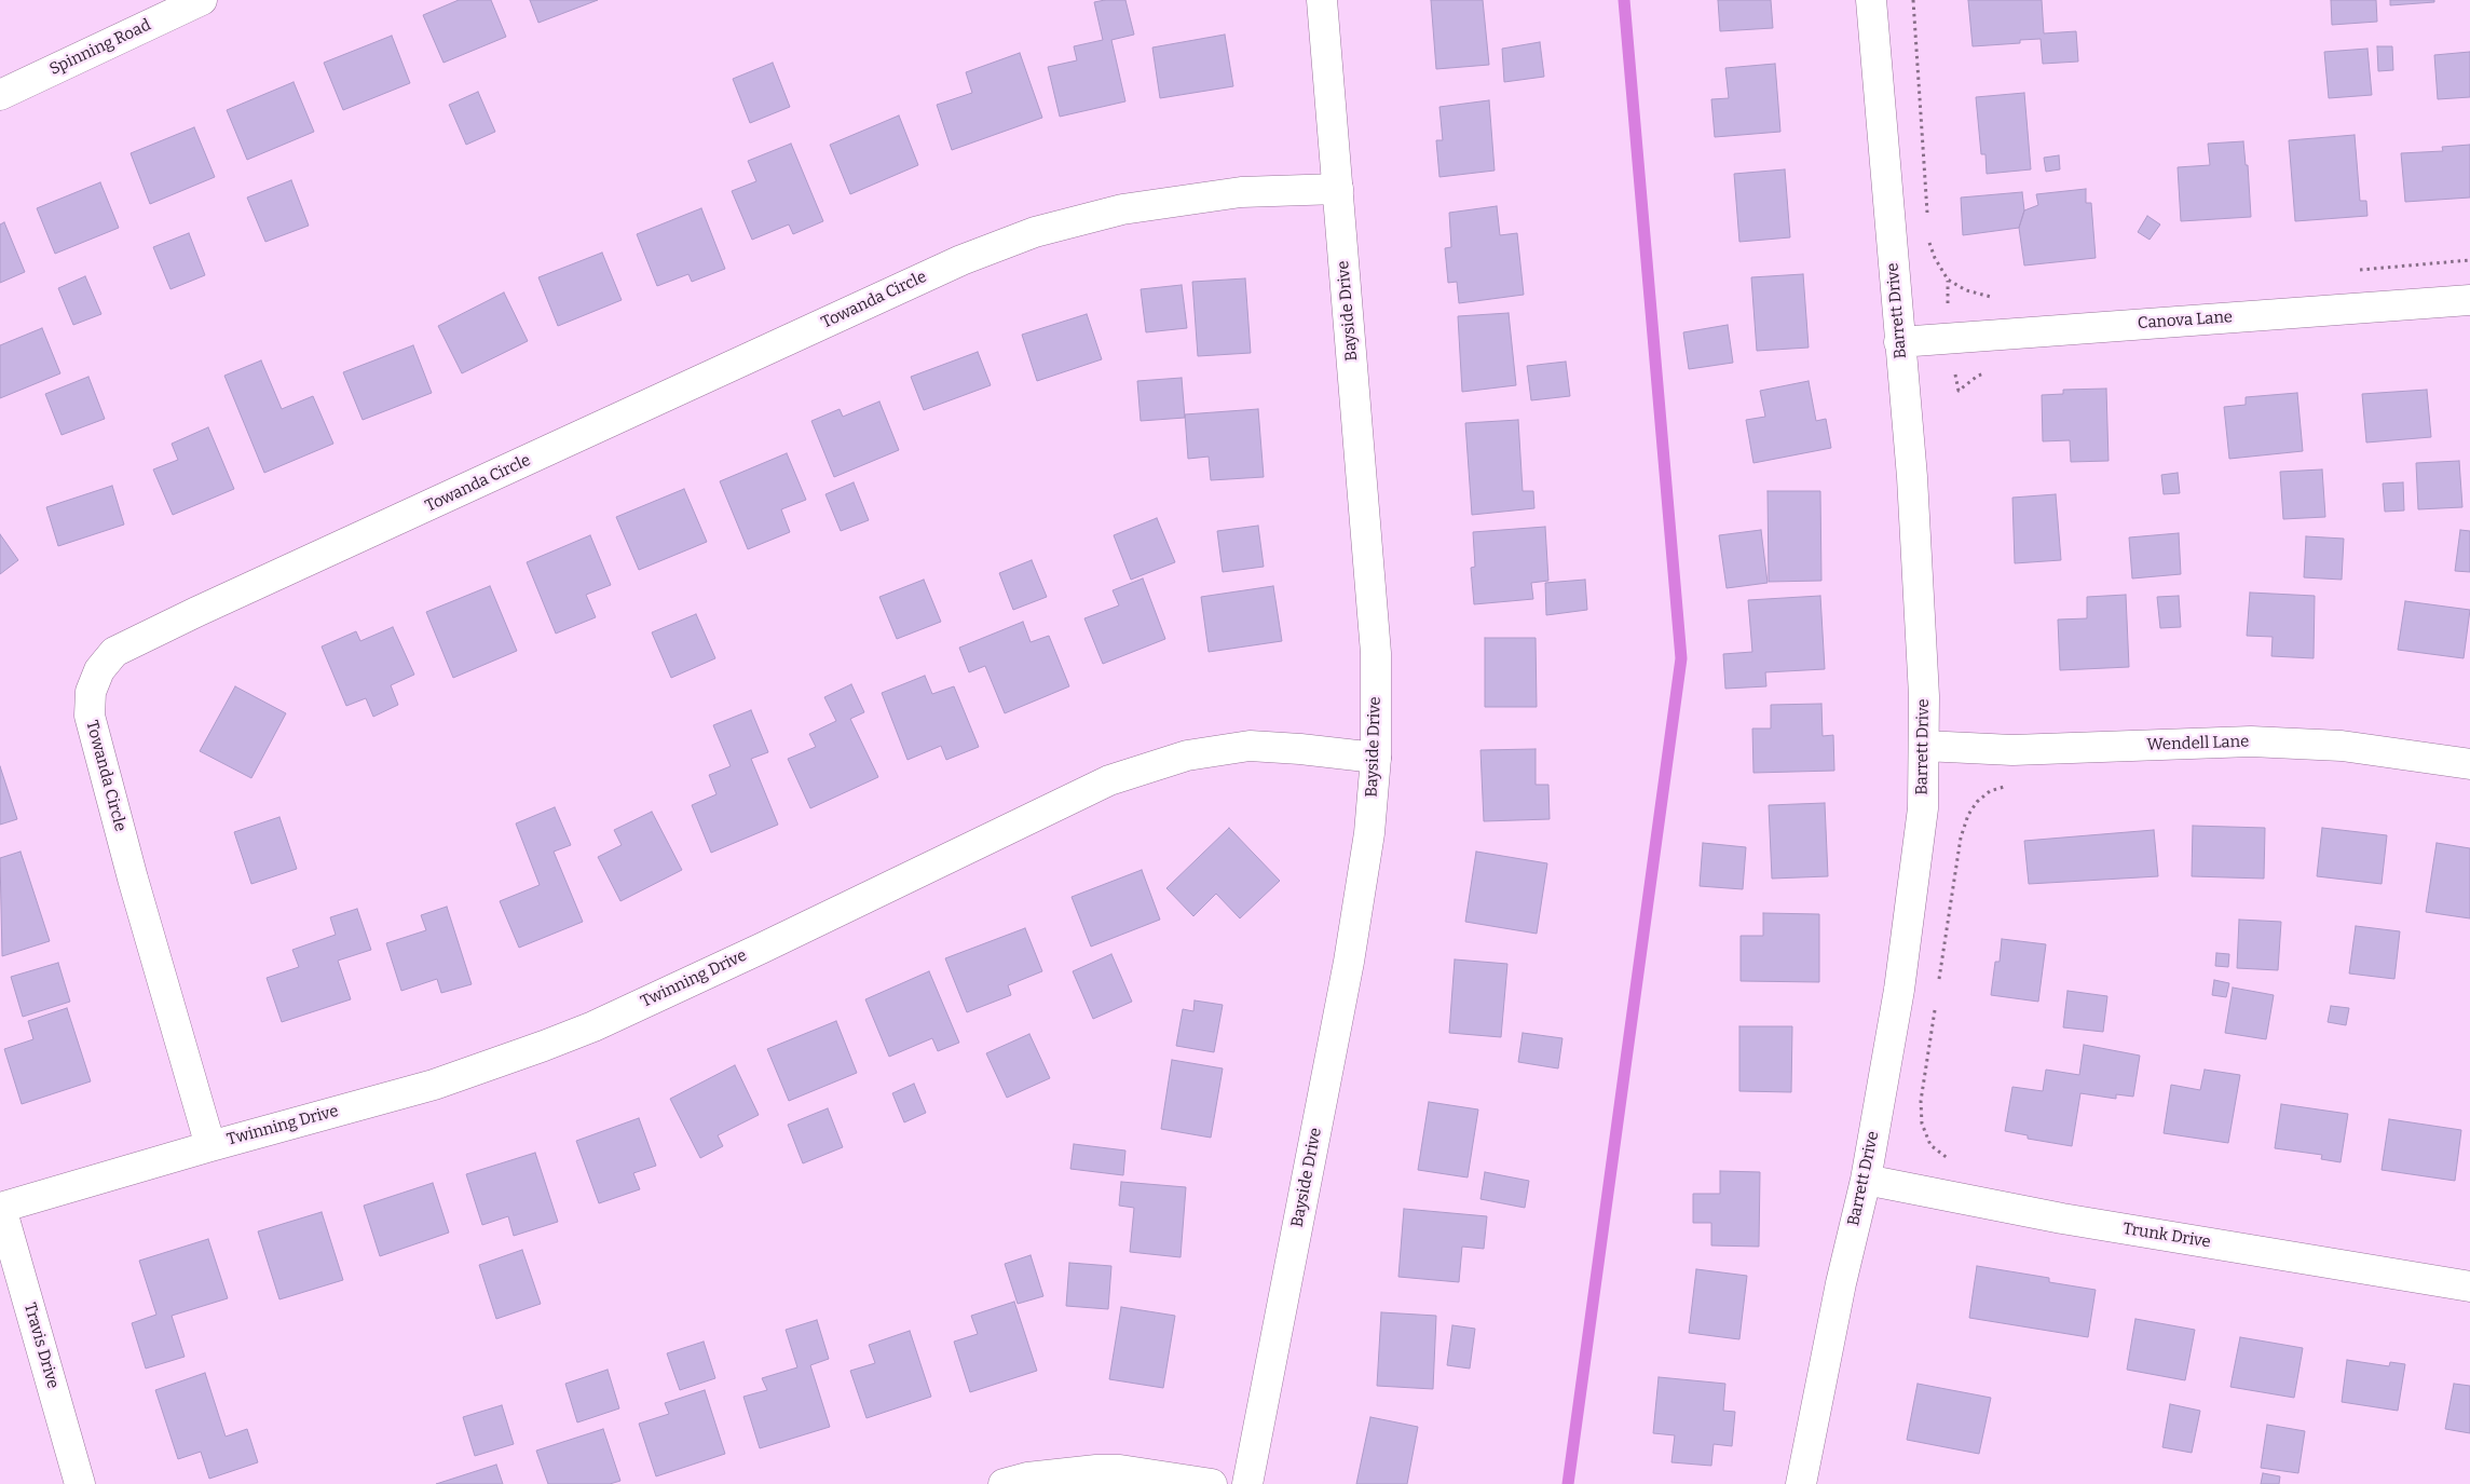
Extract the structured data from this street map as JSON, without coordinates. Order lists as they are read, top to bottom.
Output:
{
  "streets": {
    "street": [
      "Spinning Road",
      "Towanda Circle",
      "Bayside Drive",
      "Barrett Drive",
      "Canova Lane",
      "Wendell Lane",
      "Twinning Drive",
      "Trunk Drive",
      "Travis Drive"
    ]
  },
  "crossings": [
    ["Towanda Circle", "Bayside Drive"],
    ["Towanda Circle", "Twinning Drive"],
    ["Bayside Drive", "Twinning Drive"],
    ["Barrett Drive", "Canova Lane"],
    ["Barrett Drive", "Wendell Lane"],
    ["Barrett Drive", "Trunk Drive"],
    ["Twinning Drive", "Travis Drive"]
  ]
}
